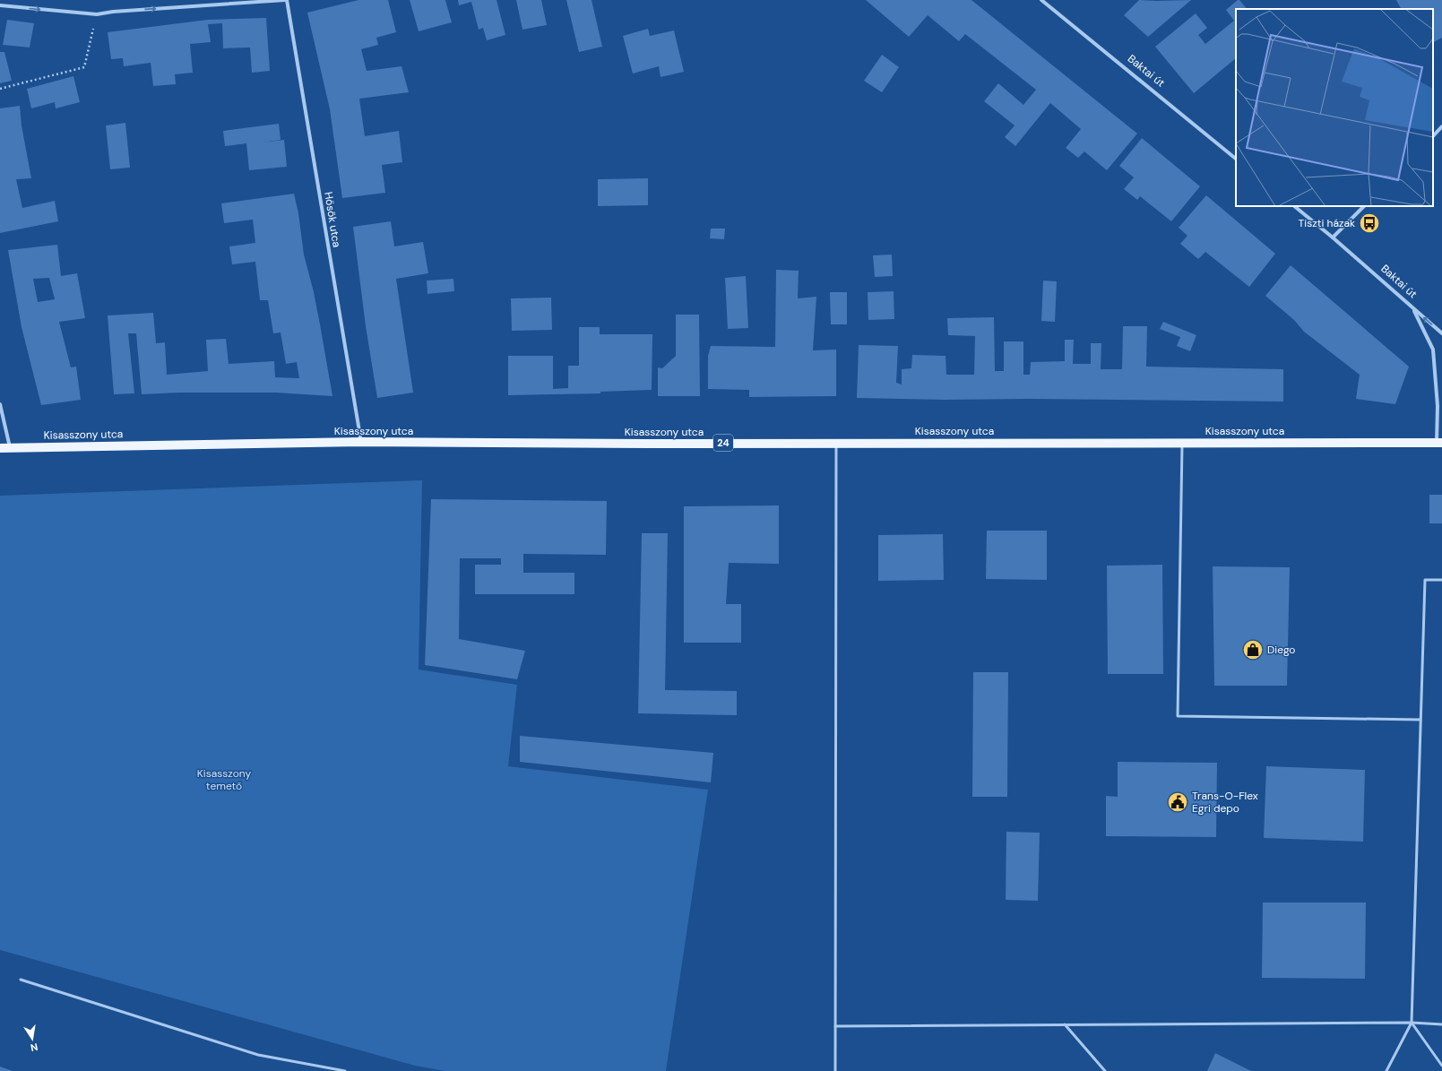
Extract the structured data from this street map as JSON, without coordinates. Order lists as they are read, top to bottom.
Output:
{
  "streets": {
    "main road": ["Kisasszony utca", "24"],
    "street": ["Baktai út", "Hősök utca"]
  },
  "crossings": [
    ["Baktai út", "Kisasszony utca"],
    ["Hősök utca", "Kisasszony utca"]
  ],
  "parks": ["Kisasszony temető"],
  "places": {
    "bus stop": ["Tiszti házak"],
    "shop": ["Diego"],
    "public building": ["Trans-O-Flex Egri depo"]
  },
  "north": "bottom"
}
